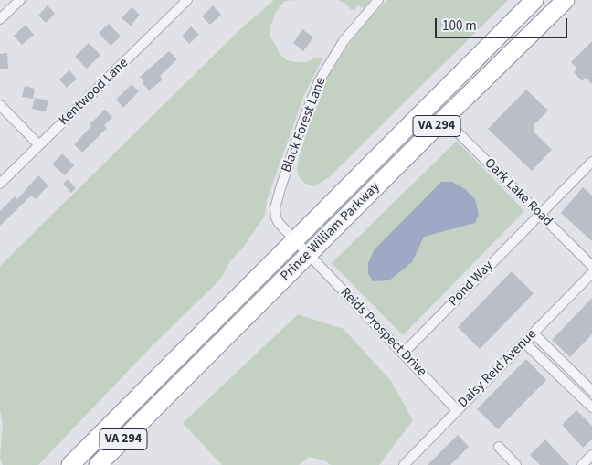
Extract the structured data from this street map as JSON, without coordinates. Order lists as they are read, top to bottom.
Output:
{
  "streets": {
    "highway": ["VA 294", "Prince William Parkway"],
    "street": [
      "Kentwood Lane",
      "Black Forest Lane",
      "Oark Lake Road",
      "Pond Way",
      "Reids Prospect Drive",
      "Daisy Reid Avenue"
    ]
  },
  "crossings": [
    ["Black Forest Lane", "Prince William Parkway"],
    ["Black Forest Lane", "Reids Prospect Drive"],
    ["Oark Lake Road", "Prince William Parkway"],
    ["Oark Lake Road", "Pond Way"],
    ["Prince William Parkway", "Reids Prospect Drive"],
    ["Pond Way", "Reids Prospect Drive"],
    ["Reids Prospect Drive", "Daisy Reid Avenue"]
  ],
  "scale_bar": "100 m"
}
